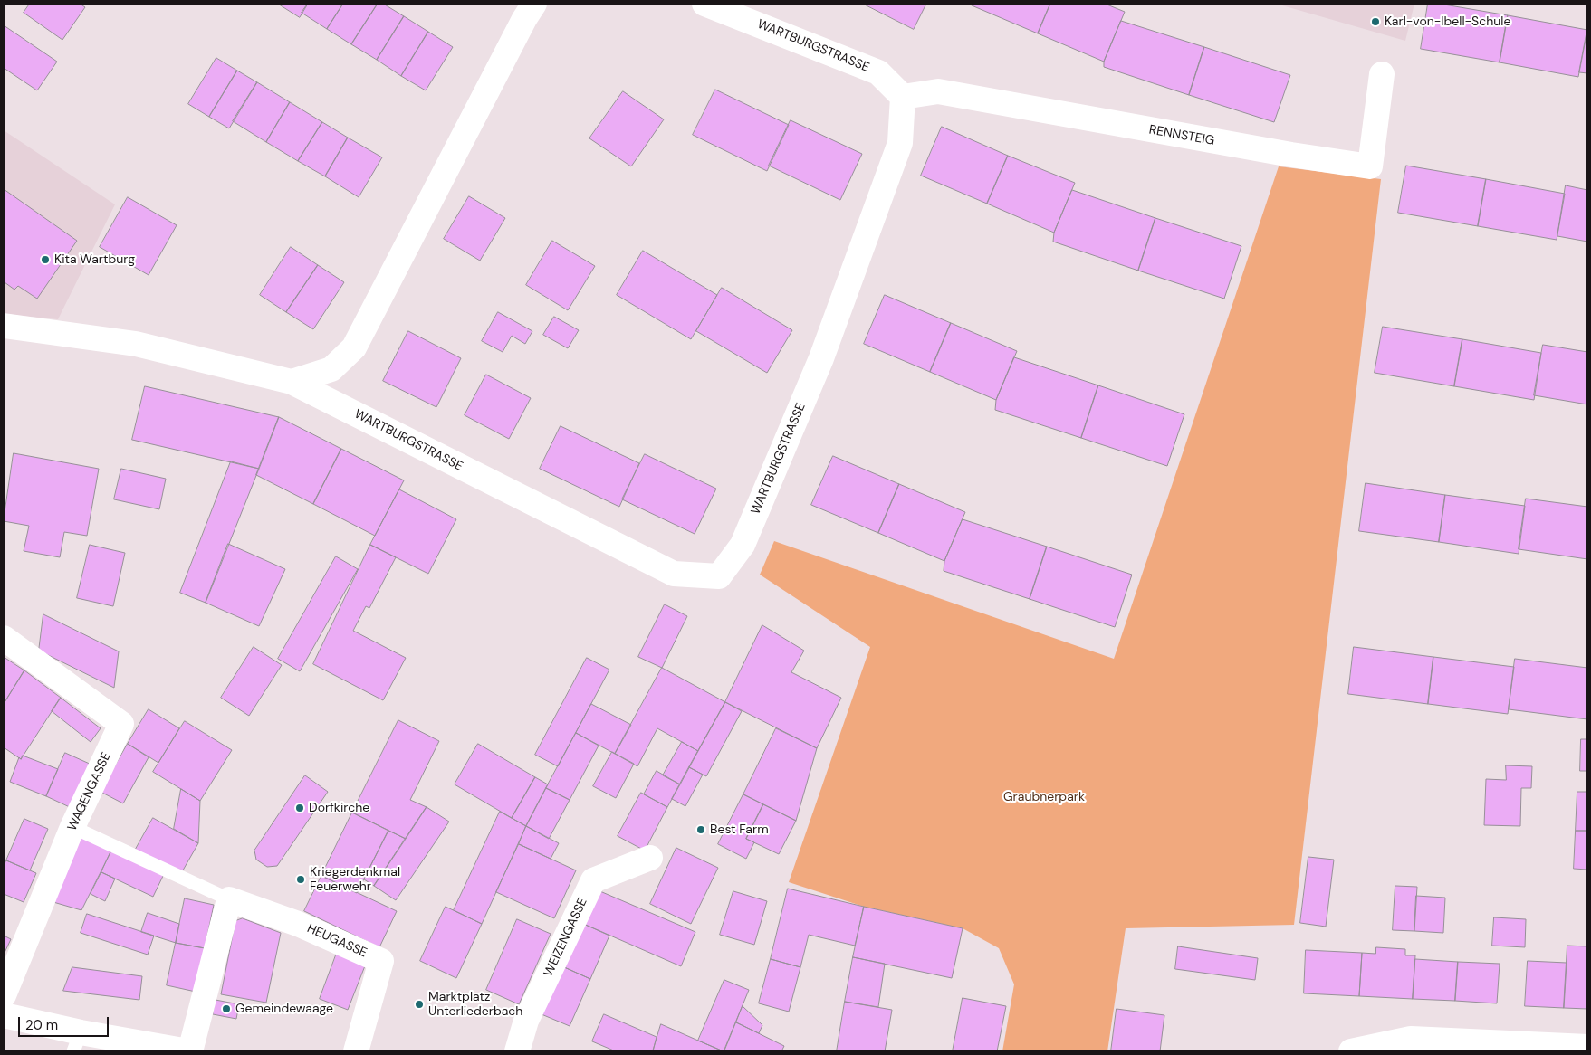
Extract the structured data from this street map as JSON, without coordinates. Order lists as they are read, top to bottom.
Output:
{
  "streets": {
    "street": [
      "WARTBURGSTRASSE",
      "RENNSTEIG",
      "WAGENGASSE",
      "WEIZENGASSE",
      "HEUGASSE"
    ]
  },
  "crossings": [
    ["WARTBURGSTRASSE", "RENNSTEIG"],
    ["WAGENGASSE", "HEUGASSE"]
  ],
  "parks": ["Graubnerpark"],
  "places": [
    "Karl-von-Ibell-Schule",
    "Kita Wartburg",
    "Dorfkirche",
    "Best Farm",
    "Kriegerdenkmal Feuerwehr",
    "Marktplatz Unterliederbach",
    "Gemeindewaage"
  ],
  "scale_bar": "20 m"
}
